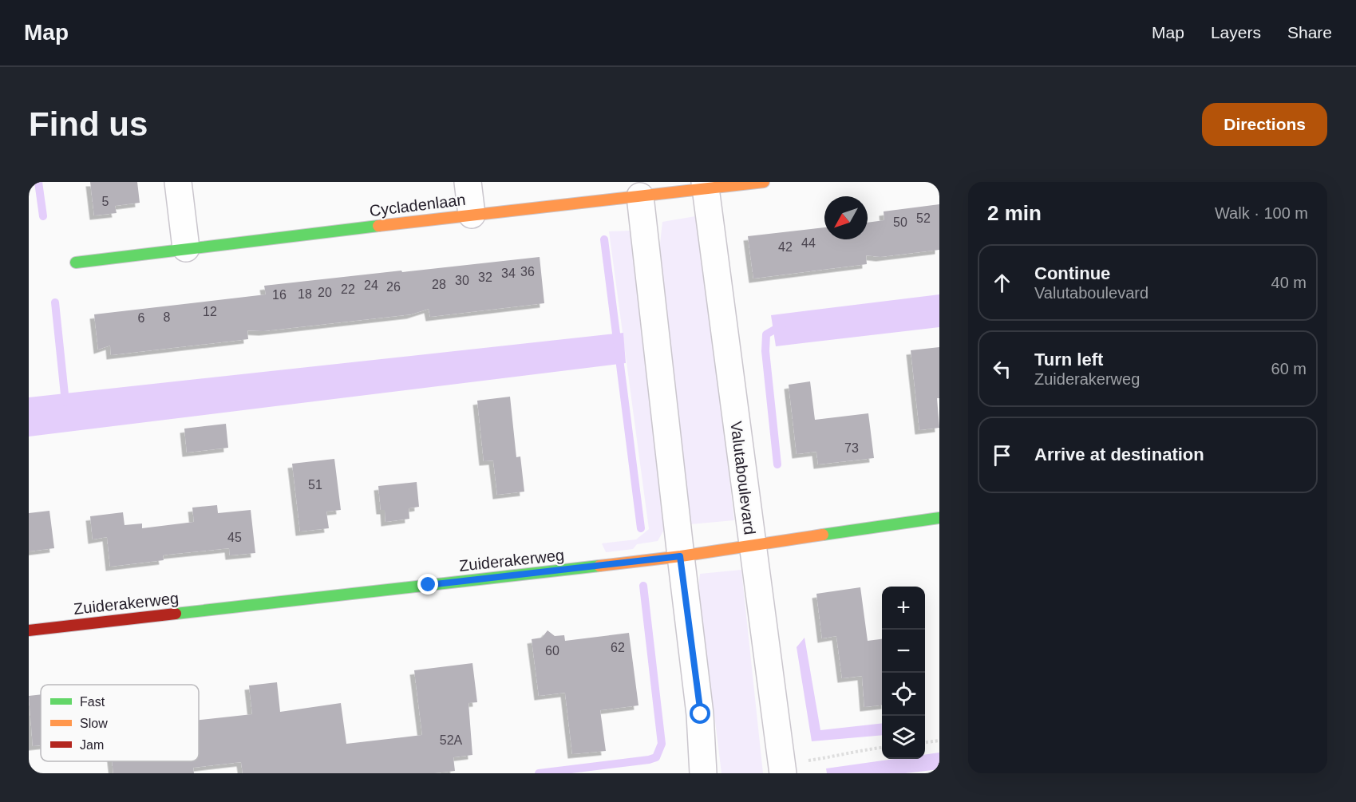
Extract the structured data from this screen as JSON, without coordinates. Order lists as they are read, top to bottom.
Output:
{
  "streets": {
    "street": ["Cycladenlaan", "Valutaboulevard", "Zuiderakerweg"]
  },
  "crossings": [
    ["Cycladenlaan", "Valutaboulevard"],
    ["Valutaboulevard", "Zuiderakerweg"]
  ],
  "house_numbers": [
    "5",
    "52",
    "50",
    "44",
    "42",
    "36",
    "34",
    "32",
    "30",
    "28",
    "24",
    "26",
    "22",
    "20",
    "18",
    "16",
    "12",
    "8",
    "6",
    "73",
    "51",
    "45",
    "62",
    "60",
    "52A"
  ],
  "legend": ["Fast", "Slow", "Jam"],
  "north": "bottom left",
  "page": {
    "header": "Map",
    "nav": ["Map", "Layers", "Share"],
    "buttons": "Directions",
    "title": "Find us",
    "heading": ["2 min", "Walk · 100 m"],
    "list": [
      ["Continue", "Valutaboulevard", "40 m"],
      ["Turn left", "Zuiderakerweg", "60 m"],
      "Arrive at destination"
    ],
    "map_buttons": ["+", "−"]
  }
}
